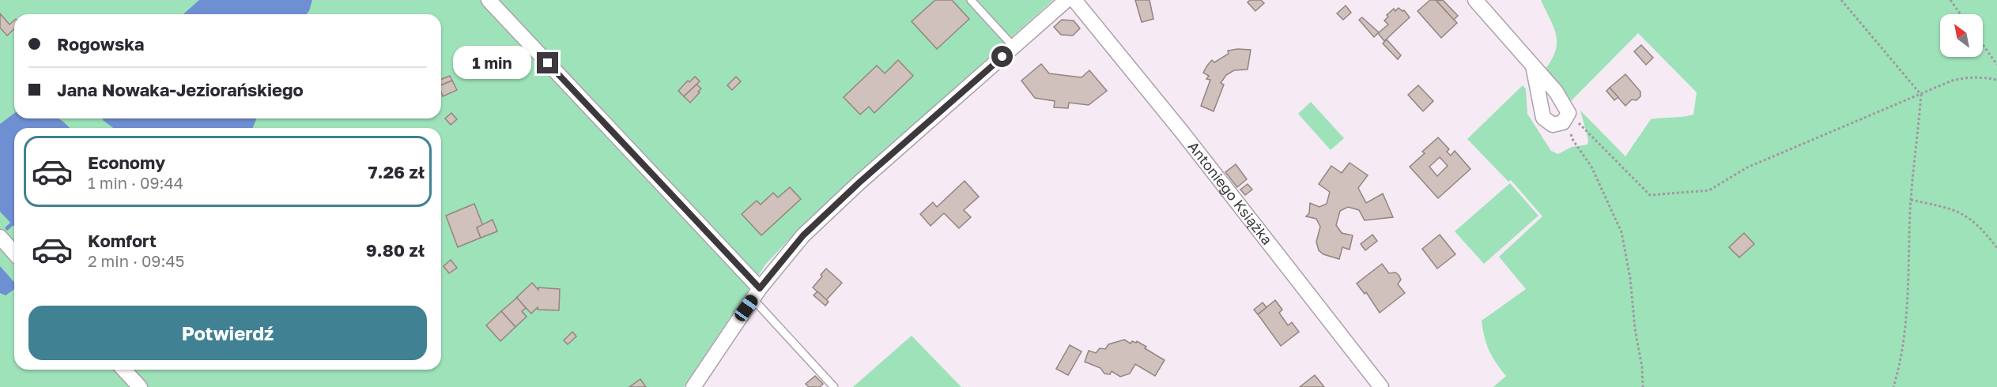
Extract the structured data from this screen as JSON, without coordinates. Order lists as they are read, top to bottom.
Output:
{
  "streets": {
    "street": ["Antoniego Książka"]
  },
  "north": "top left",
  "page": {
    "banner": ["Rogowska", "Jana Nowaka-Jeziorańskiego"],
    "bubble": "1 min",
    "list": [
      {
        "name": "Economy",
        "note": "1 min · 09:44",
        "value": "7.26 zł"
      },
      {
        "name": "Komfort",
        "note": "2 min · 09:45",
        "value": "9.80 zł"
      }
    ],
    "buttons": "Potwierdź"
  }
}
